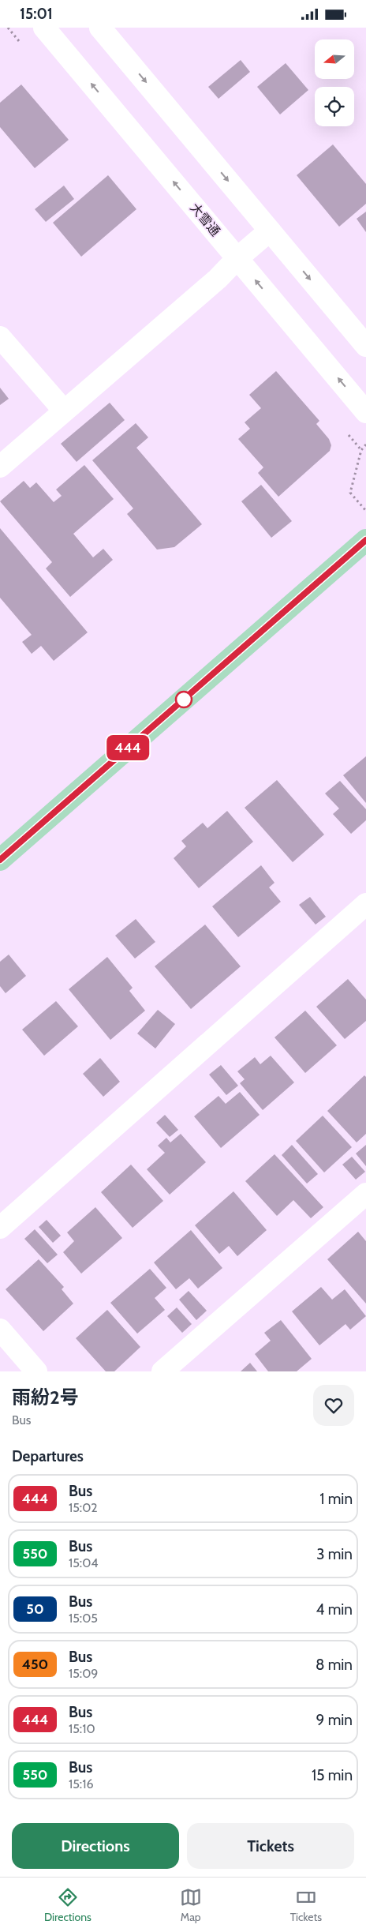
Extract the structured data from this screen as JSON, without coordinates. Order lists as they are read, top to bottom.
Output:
{
  "streets": {
    "street": ["大雪通"]
  },
  "lines": ["bus line 444"],
  "north": "left",
  "page": {
    "status": "15:01",
    "on_map": "444",
    "heading": [
      ["雨紛2号", "Bus"],
      "Departures"
    ],
    "list": [
      {
        "mark": "444",
        "name": "Bus",
        "note": "15:02",
        "value": "1 min"
      },
      {
        "mark": "550",
        "name": "Bus",
        "note": "15:04",
        "value": "3 min"
      },
      {
        "mark": "50",
        "name": "Bus",
        "note": "15:05",
        "value": "4 min"
      },
      {
        "mark": "450",
        "name": "Bus",
        "note": "15:09",
        "value": "8 min"
      },
      {
        "mark": "444",
        "name": "Bus",
        "note": "15:10",
        "value": "9 min"
      },
      {
        "mark": "550",
        "name": "Bus",
        "note": "15:16",
        "value": "15 min"
      }
    ],
    "buttons": ["Directions", "Tickets"],
    "tabs": ["Directions", "Map", "Tickets"]
  }
}
